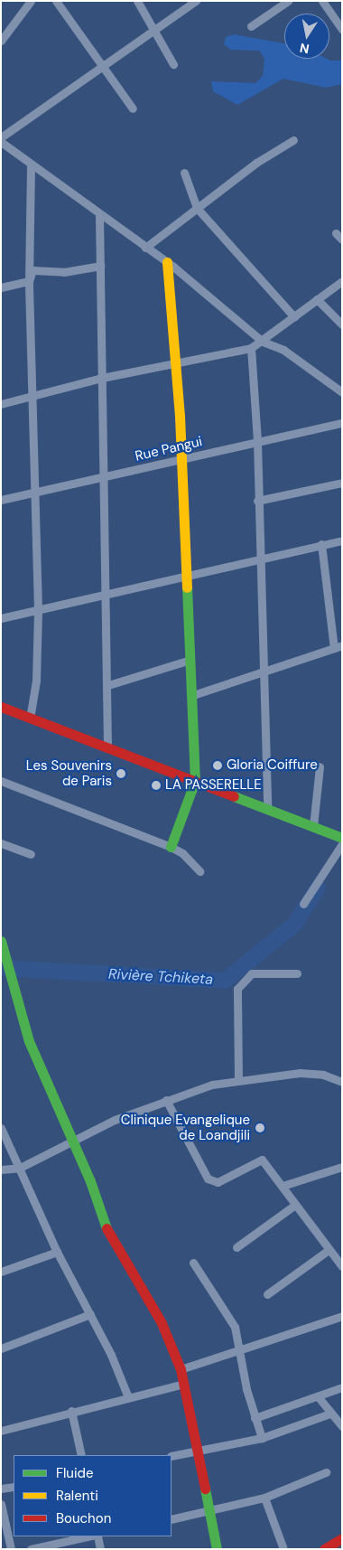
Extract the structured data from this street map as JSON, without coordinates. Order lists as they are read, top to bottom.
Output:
{
  "streets": {
    "street": ["Rue Pangui"]
  },
  "water": ["Rivière Tchiketa"],
  "places": [
    "Gloria Coiffure",
    "Les Souvenirs de Paris",
    "LA PASSERELLE",
    "Clinique Evangelique de Loandjili"
  ],
  "legend": ["Fluide", "Ralenti", "Bouchon"],
  "north": "bottom"
}
